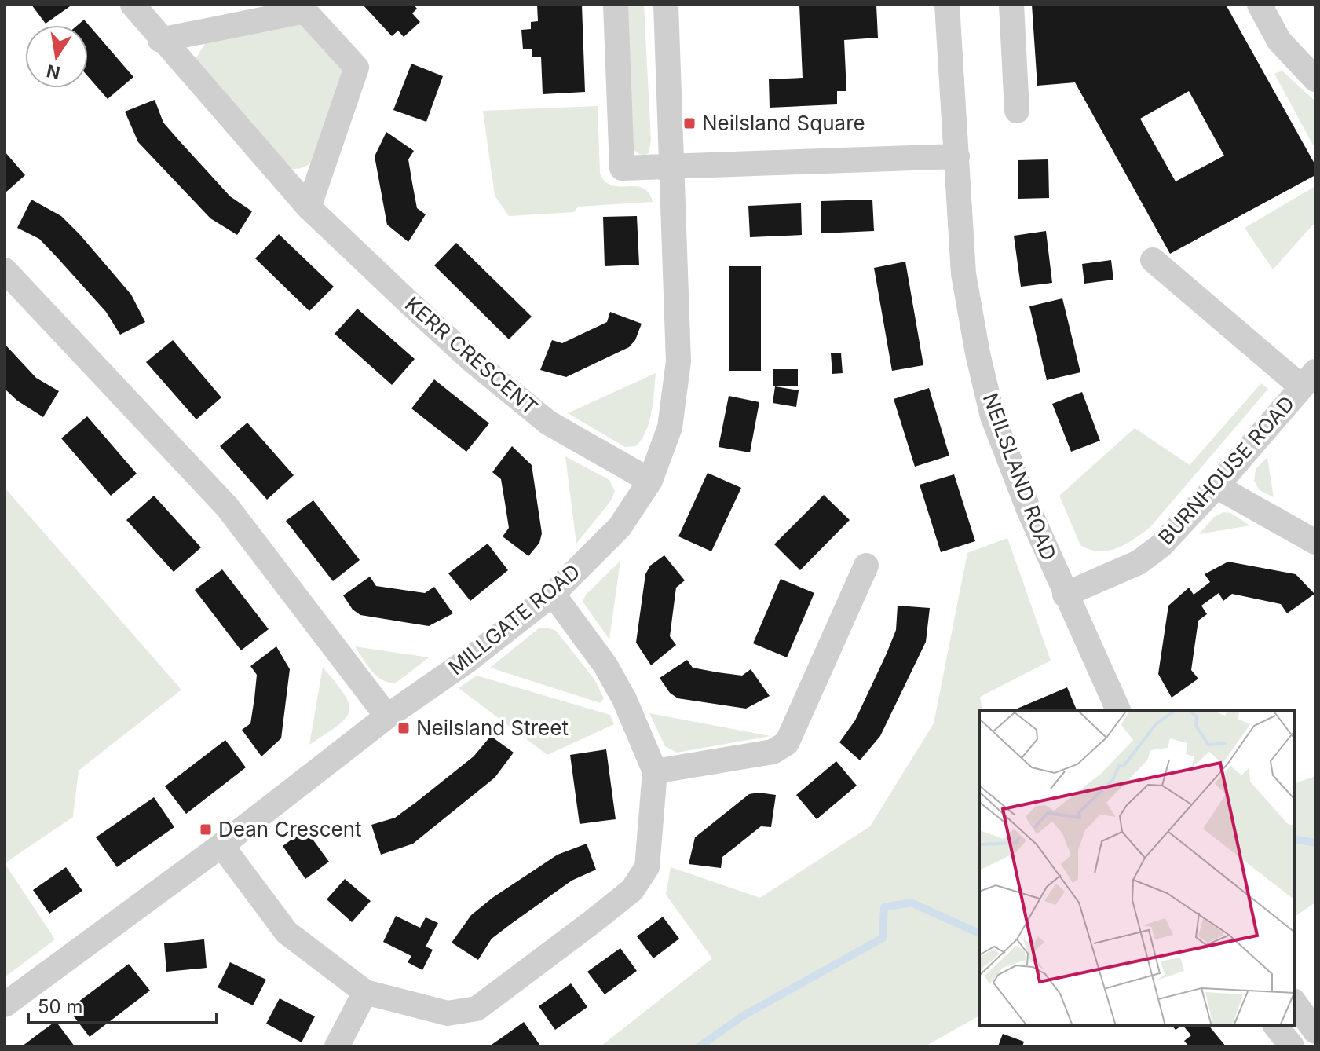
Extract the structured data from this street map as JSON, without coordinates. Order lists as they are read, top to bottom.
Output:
{
  "streets": {
    "street": [
      "KERR CRESCENT",
      "BURNHOUSE ROAD",
      "NEILSLAND ROAD",
      "MILLGATE ROAD"
    ]
  },
  "crossings": [
    ["KERR CRESCENT", "MILLGATE ROAD"],
    ["BURNHOUSE ROAD", "NEILSLAND ROAD"]
  ],
  "places": {
    "transit": ["Neilsland Square", "Neilsland Street", "Dean Crescent"]
  },
  "scale_bar": "50 m",
  "north": "bottom"
}
